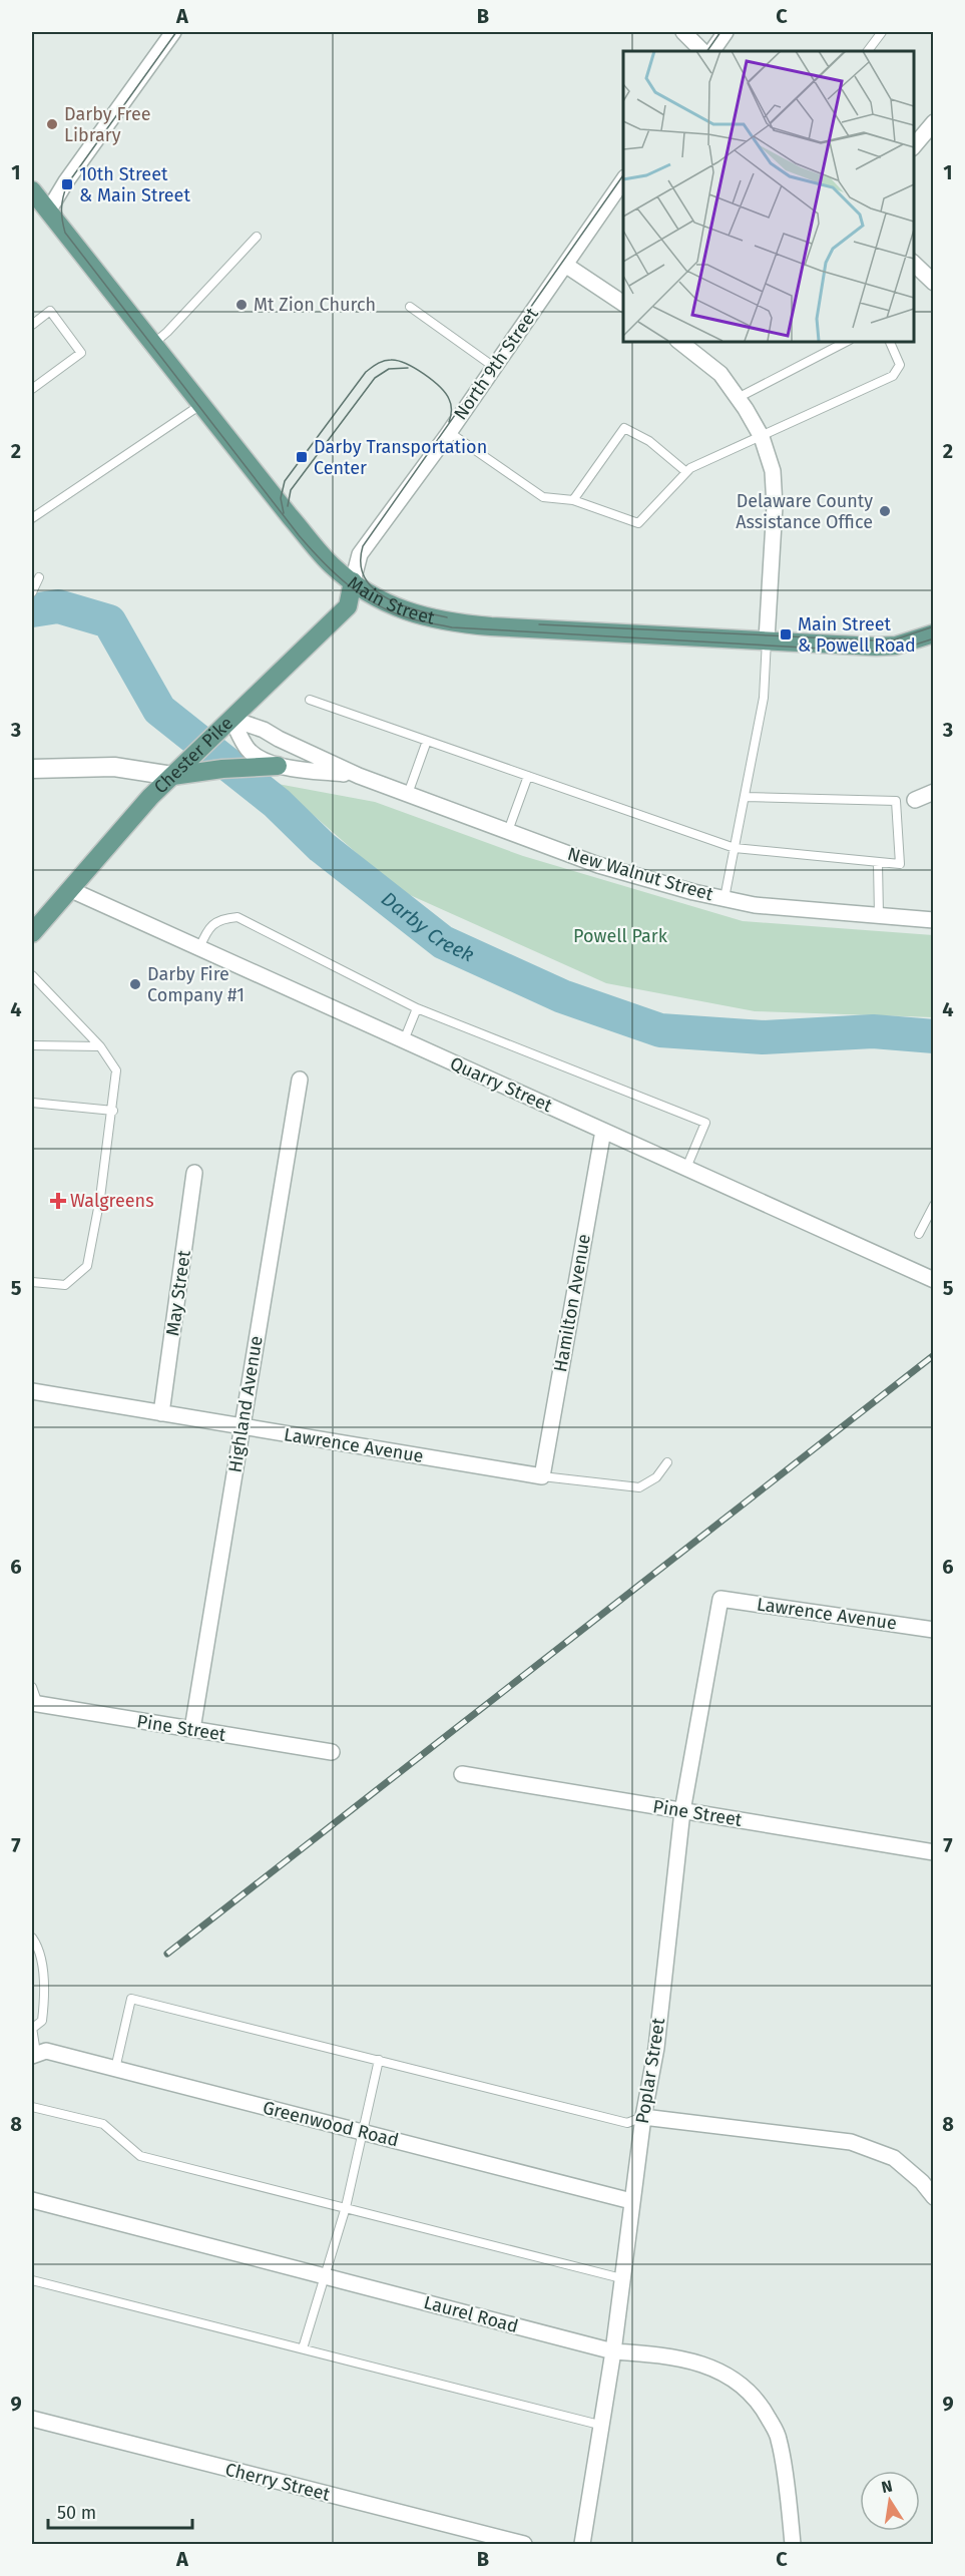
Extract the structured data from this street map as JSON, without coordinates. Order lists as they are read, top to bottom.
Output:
{
  "streets": {
    "main road": ["Main Street", "Chester Pike"],
    "street": [
      "North 9th Street",
      "New Walnut Street",
      "Quarry Street",
      "May Street",
      "Hamilton Avenue",
      "Highland Avenue",
      "Lawrence Avenue",
      "Pine Street",
      "Poplar Street",
      "Greenwood Road",
      "Laurel Road",
      "Cherry Street"
    ]
  },
  "crossings": [
    ["North 9th Street", "Main Street"],
    ["North 9th Street", "Chester Pike"],
    ["Main Street", "Chester Pike"],
    ["Chester Pike", "New Walnut Street"],
    ["Chester Pike", "Quarry Street"],
    ["Quarry Street", "Hamilton Avenue"],
    ["May Street", "Lawrence Avenue"],
    ["Hamilton Avenue", "Lawrence Avenue"],
    ["Highland Avenue", "Lawrence Avenue"],
    ["Highland Avenue", "Pine Street"],
    ["Lawrence Avenue", "Poplar Street"],
    ["Pine Street", "Poplar Street"],
    ["Poplar Street", "Greenwood Road"],
    ["Poplar Street", "Laurel Road"]
  ],
  "water": ["Darby Creek"],
  "parks": ["Powell Park"],
  "places": {
    "other": [
      "Darby Free Library",
      "Mt Zion Church",
      "Delaware County Assistance Office",
      "Darby Fire Company #1"
    ],
    "transit": ["10th Street & Main Street", "Darby Transportation Center", "Main Street & Powell Road"],
    "health": ["Walgreens"]
  },
  "scale_bar": "50 m",
  "north": "top",
  "grid": {
    "columns": ["A", "B", "C"],
    "rows": [
      "1",
      "2",
      "3",
      "4",
      "5",
      "6",
      "7",
      "8",
      "9"
    ]
  }
}
